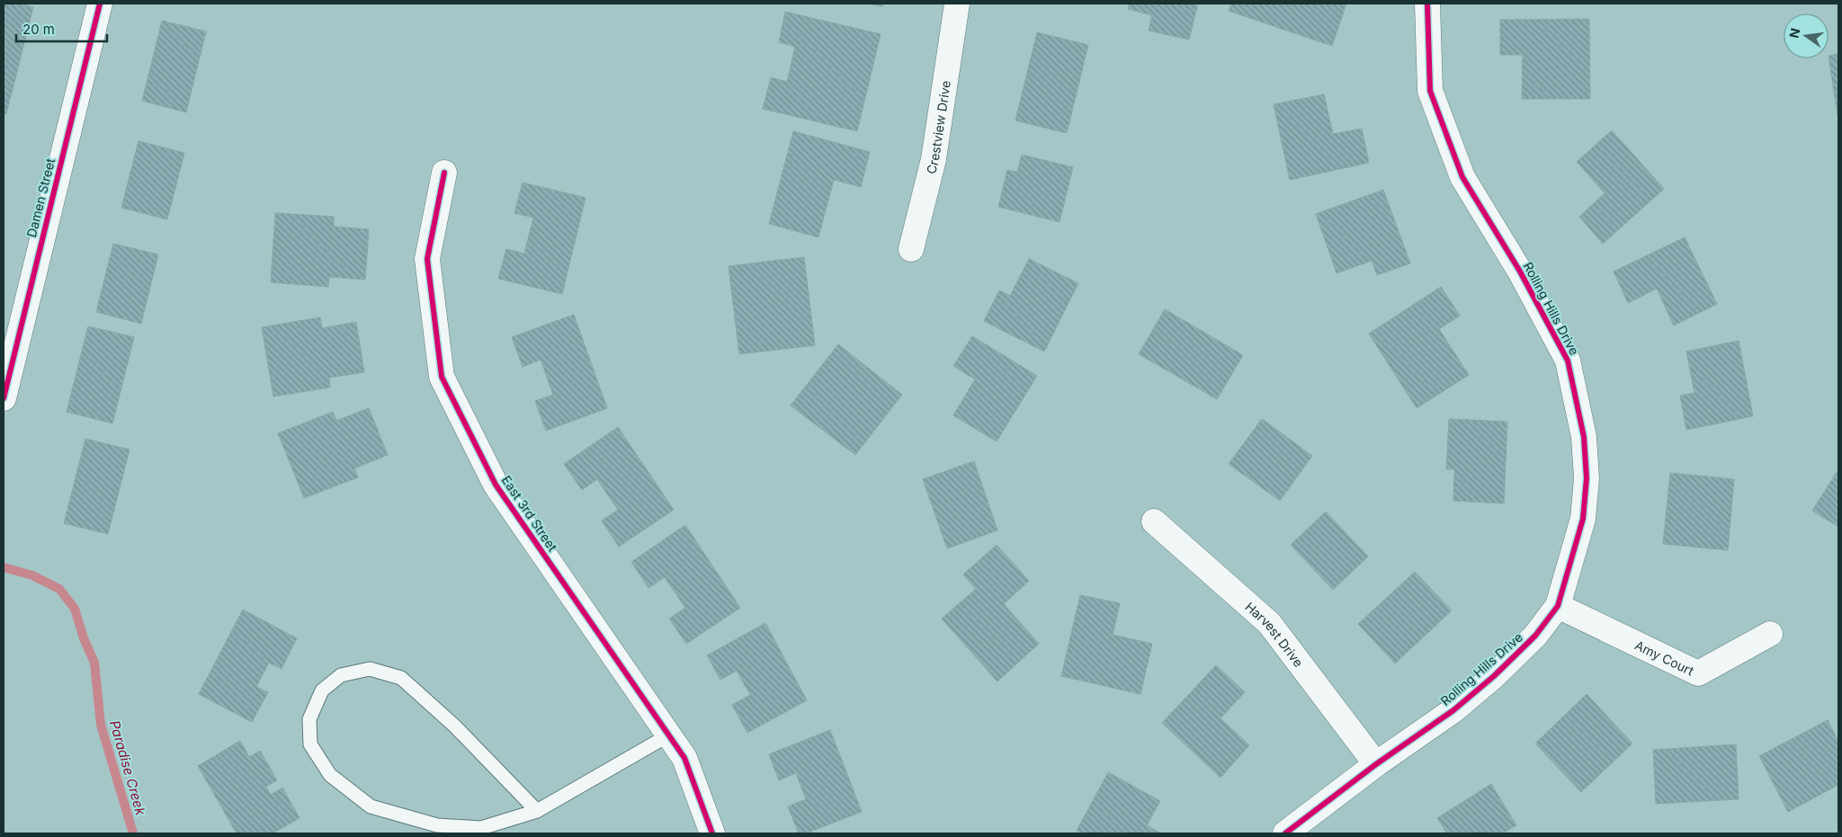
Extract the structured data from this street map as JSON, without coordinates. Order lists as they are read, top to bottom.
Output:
{
  "streets": {
    "street": [
      "Crestview Drive",
      "Damen Street",
      "Rolling Hills Drive",
      "East 3rd Street",
      "Harvest Drive",
      "Amy Court"
    ]
  },
  "crossings": [
    ["Rolling Hills Drive", "Harvest Drive"],
    ["Rolling Hills Drive", "Amy Court"]
  ],
  "water": ["Paradise Creek"],
  "scale_bar": "20 m",
  "north": "left"
}
